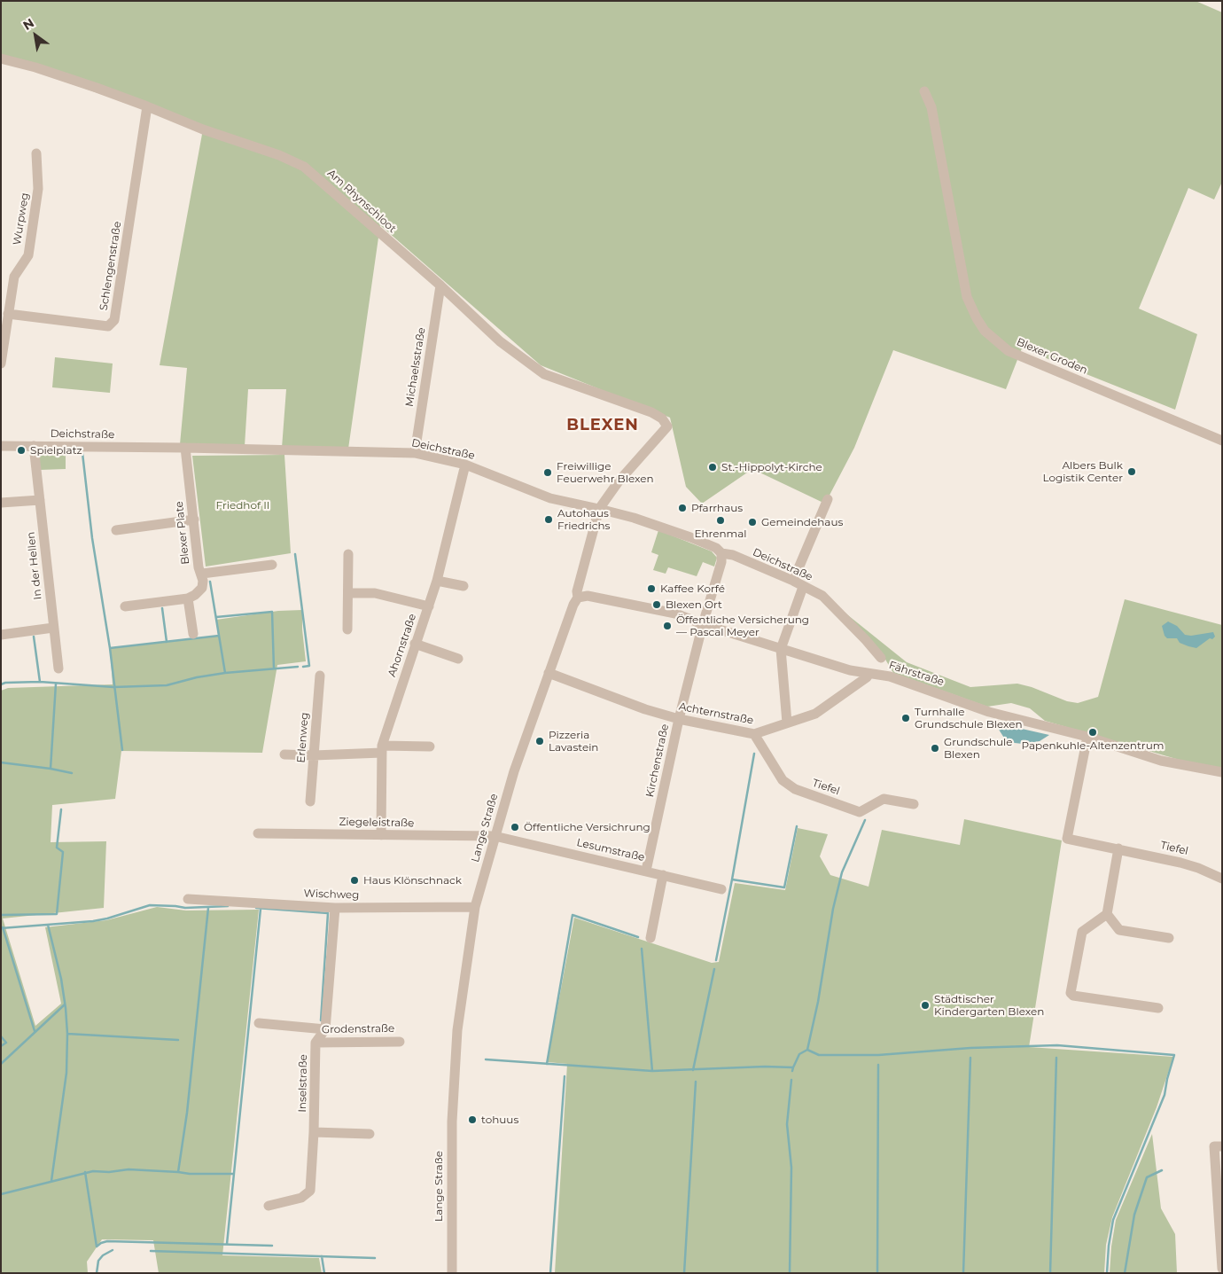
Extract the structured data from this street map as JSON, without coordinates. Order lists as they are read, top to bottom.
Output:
{
  "streets": {
    "street": [
      "Am Rhynschloot",
      "Wurpweg",
      "Schlengenstraße",
      "Blexer Groden",
      "Michaelsstraße",
      "Deichstraße",
      "Blexer Plate",
      "In der Hellen",
      "Ahornstraße",
      "Fährstraße",
      "Achternstraße",
      "Erlenweg",
      "Kirchenstraße",
      "Tiefel",
      "Ziegeleistraße",
      "Lange Straße",
      "Lesumstraße",
      "Wischweg",
      "Grodenstraße",
      "Inselstraße"
    ]
  },
  "crossings": [
    ["Am Rhynschloot", "Schlengenstraße"],
    ["Am Rhynschloot", "Michaelsstraße"],
    ["Am Rhynschloot", "Lange Straße"],
    ["Wurpweg", "Schlengenstraße"],
    ["Michaelsstraße", "Deichstraße"],
    ["Deichstraße", "Blexer Plate"],
    ["Deichstraße", "In der Hellen"],
    ["Deichstraße", "Ahornstraße"],
    ["Deichstraße", "Kirchenstraße"],
    ["Deichstraße", "Lange Straße"],
    ["Ahornstraße", "Ziegeleistraße"],
    ["Fährstraße", "Achternstraße"],
    ["Fährstraße", "Kirchenstraße"],
    ["Fährstraße", "Tiefel"],
    ["Fährstraße", "Lange Straße"],
    ["Achternstraße", "Kirchenstraße"],
    ["Achternstraße", "Tiefel"],
    ["Achternstraße", "Lange Straße"],
    ["Kirchenstraße", "Lesumstraße"],
    ["Ziegeleistraße", "Lange Straße"],
    ["Ziegeleistraße", "Lesumstraße"],
    ["Lange Straße", "Lesumstraße"],
    ["Lange Straße", "Wischweg"],
    ["Grodenstraße", "Inselstraße"]
  ],
  "districts": ["BLEXEN"],
  "parks": ["Friedhof II"],
  "places": [
    "Spielplatz",
    "St.-Hippolyt-Kirche",
    "Albers Bulk Logistik Center",
    "Freiwillige Feuerwehr Blexen",
    "Pfarrhaus",
    "Autohaus Friedrichs",
    "Ehrenmal",
    "Gemeindehaus",
    "Kaffee Korfé",
    "Blexen Ort",
    "Öffentliche Versicherung — Pascal Meyer",
    "Turnhalle Grundschule Blexen",
    "Papenkuhle-Altenzentrum",
    "Pizzeria Lavastein",
    "Grundschule Blexen",
    "Öffentliche Versichrung",
    "Haus Klönschnack",
    "Städtischer Kindergarten Blexen",
    "tohuus"
  ],
  "north": "top left"
}
